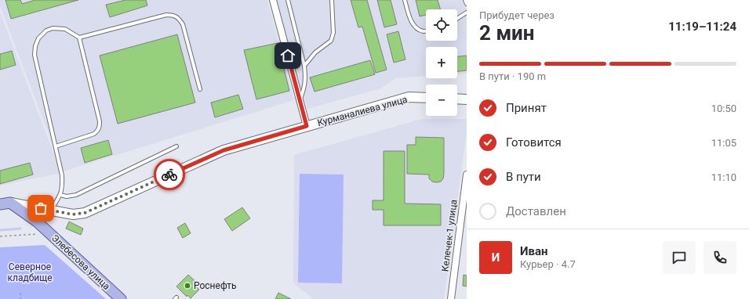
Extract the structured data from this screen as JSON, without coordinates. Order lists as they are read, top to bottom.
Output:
{
  "streets": {
    "main road": ["Элебесова улица"],
    "street": ["Курманалиева улица", "Келечек-1 улица"]
  },
  "crossings": [
    ["Курманалиева улица", "Элебесова улица"]
  ],
  "parks": ["Северное кладбище"],
  "places": ["Роснефть"],
  "page": {
    "heading": ["2 мин", "Прибудет через", "11:19–11:24"],
    "panel": ["Иван", "Курьер · 4.7"],
    "map_buttons": ["+", "−"],
    "bar": "В пути · 190 m",
    "list": [
      ["Принят", "10:50"],
      ["Готовится", "11:05"],
      ["В пути", "11:10"],
      "Доставлен"
    ],
    "round": "И"
  }
}
